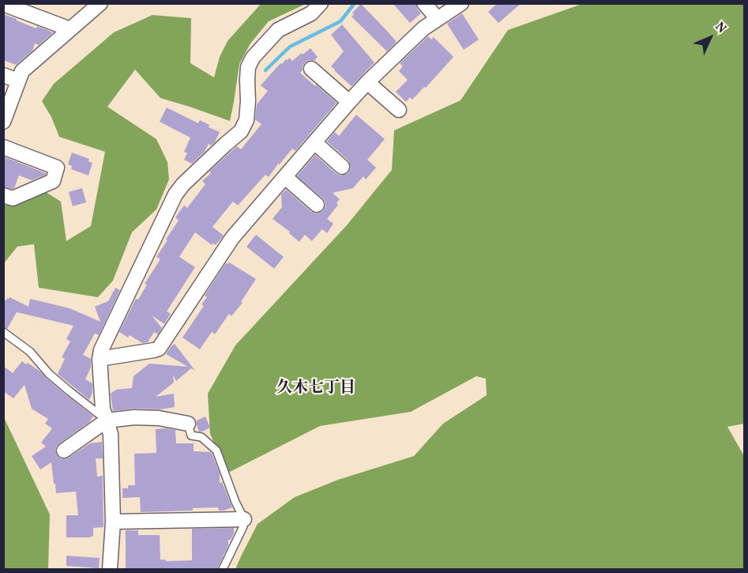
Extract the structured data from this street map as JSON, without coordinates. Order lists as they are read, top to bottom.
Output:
{
  "districts": ["久木七丁目"],
  "north": "top right"
}
